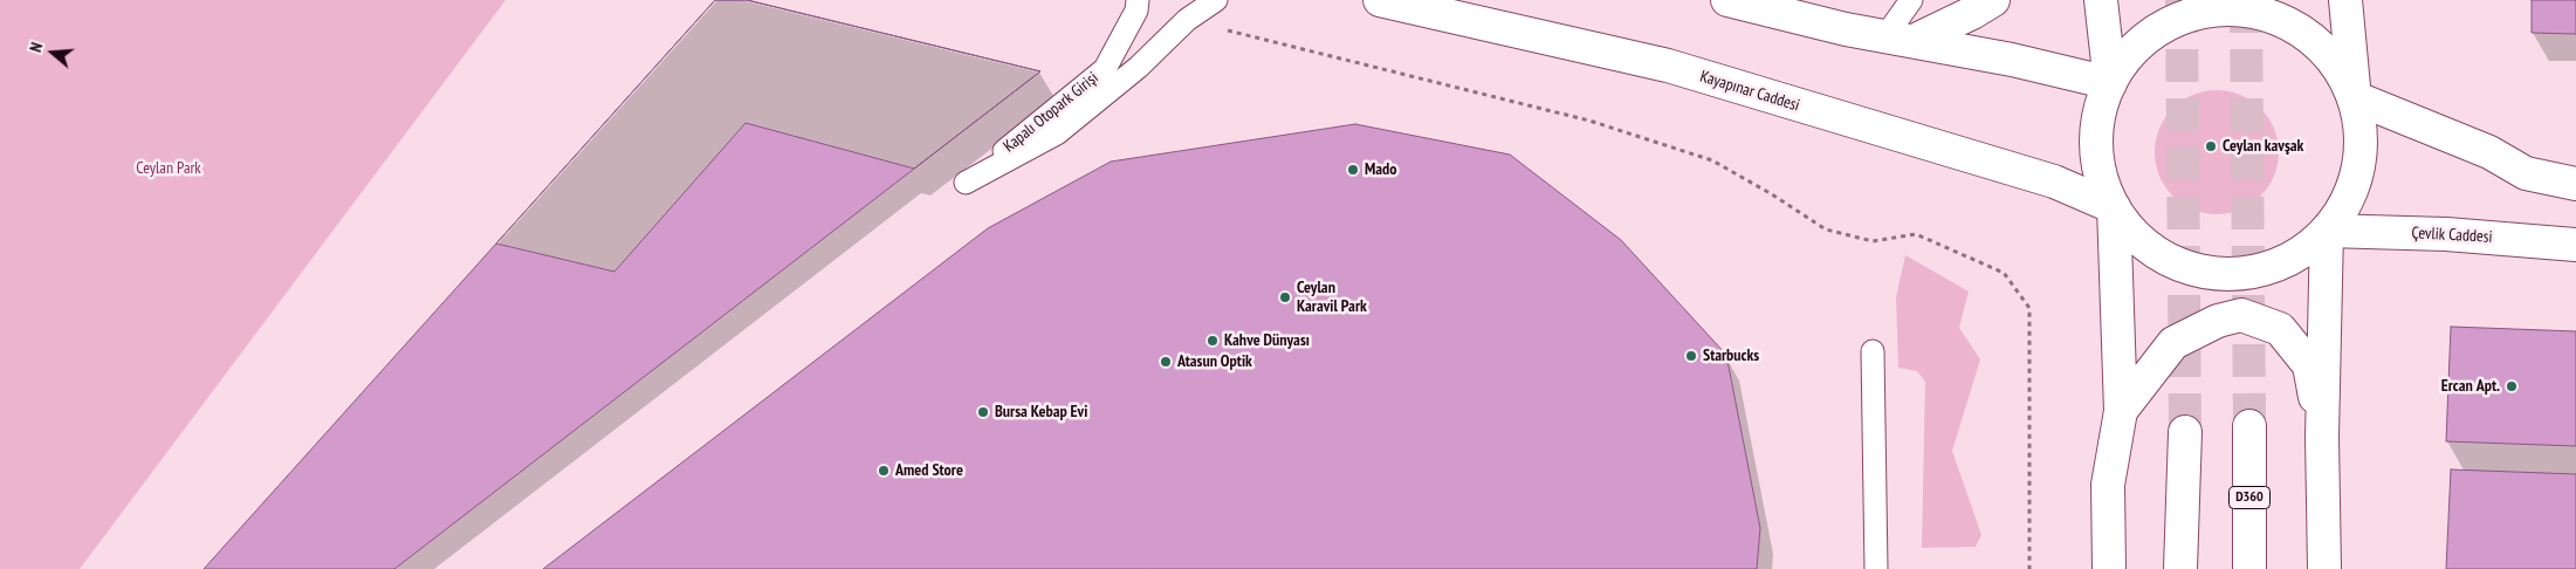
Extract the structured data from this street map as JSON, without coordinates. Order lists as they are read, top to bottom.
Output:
{
  "streets": {
    "main road": ["Kayapınar Caddesi", "Çevlik Caddesi", "D360"],
    "lane": ["Kapalı Otopark Girişi"]
  },
  "parks": ["Ceylan Park"],
  "places": [
    "Ceylan kavşak",
    "Mado",
    "Ceylan Karavil Park",
    "Kahve Dünyası",
    "Starbucks",
    "Atasun Optik",
    "Ercan Apt.",
    "Bursa Kebap Evi",
    "Amed Store"
  ],
  "north": "left"
}
